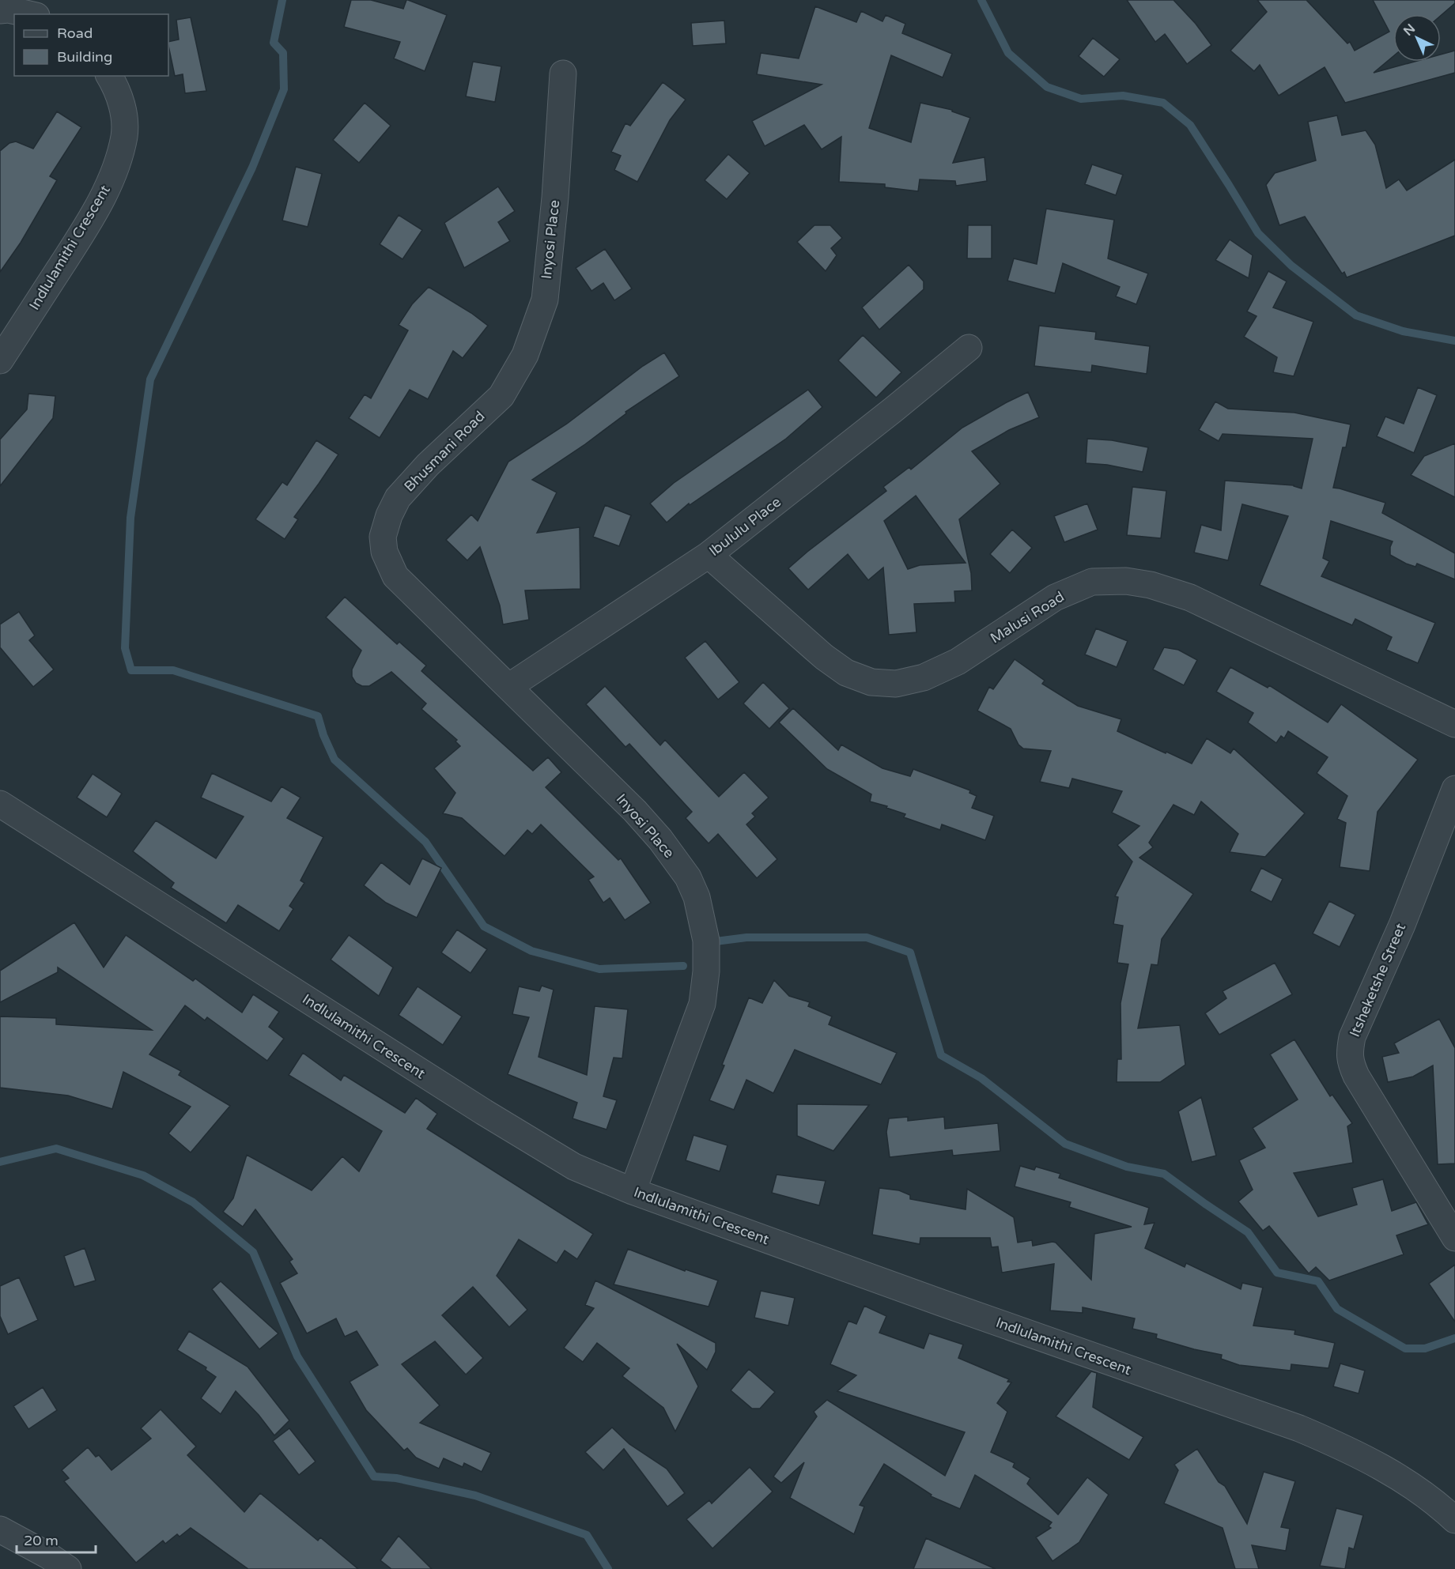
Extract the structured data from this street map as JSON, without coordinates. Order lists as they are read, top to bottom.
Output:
{
  "streets": {
    "street": [
      "Inyosi Place",
      "Indlulamithi Crescent",
      "Bhusmani Road",
      "Ibululu Place",
      "Malusi Road",
      "Itsheketshe Street"
    ]
  },
  "crossings": [
    ["Inyosi Place", "Indlulamithi Crescent"],
    ["Inyosi Place", "Bhusmani Road"],
    ["Inyosi Place", "Ibululu Place"],
    ["Ibululu Place", "Malusi Road"]
  ],
  "legend": ["Road", "Building"],
  "scale_bar": "20 m",
  "north": "top left"
}
